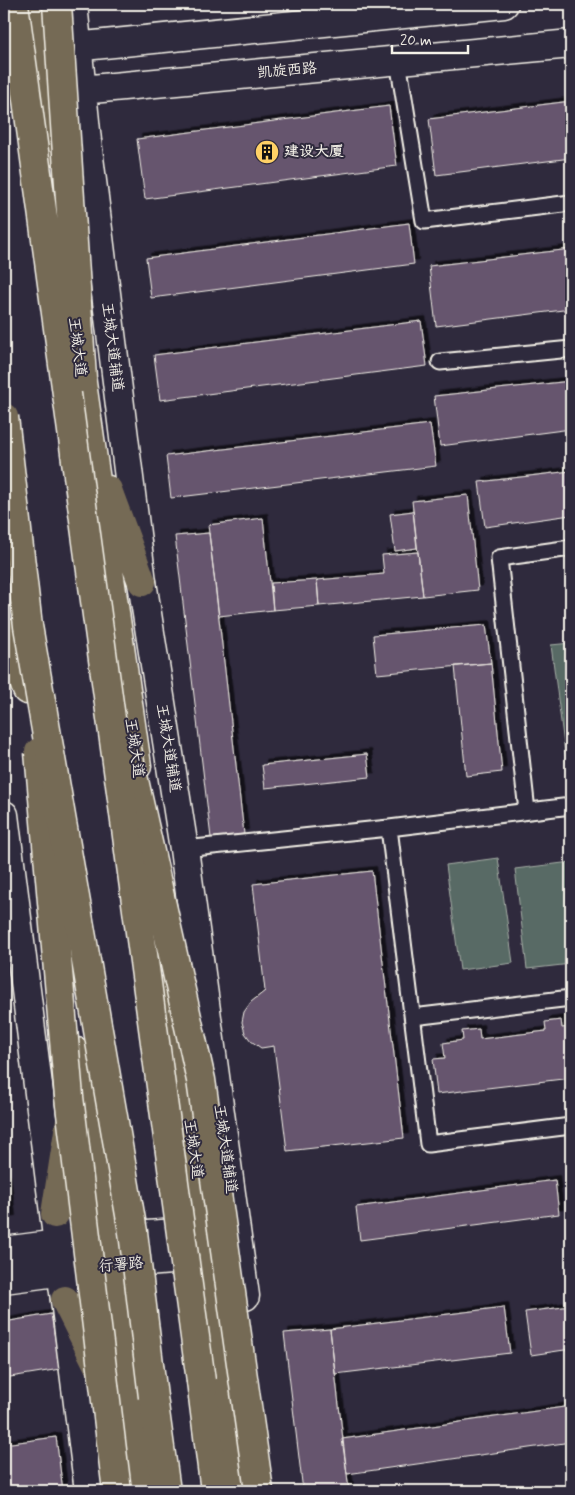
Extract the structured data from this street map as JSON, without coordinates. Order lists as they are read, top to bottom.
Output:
{
  "streets": {
    "main road": [
      "凯旋西路",
      "王城大道",
      "王城大道辅道",
      "行署路"
    ]
  },
  "crossings": [
    ["凯旋西路", "王城大道"],
    ["凯旋西路", "王城大道辅道"],
    ["王城大道", "行署路"],
    ["王城大道辅道", "行署路"]
  ],
  "places": {
    "building": ["建设大厦"]
  },
  "scale_bar": "20 m"
}
